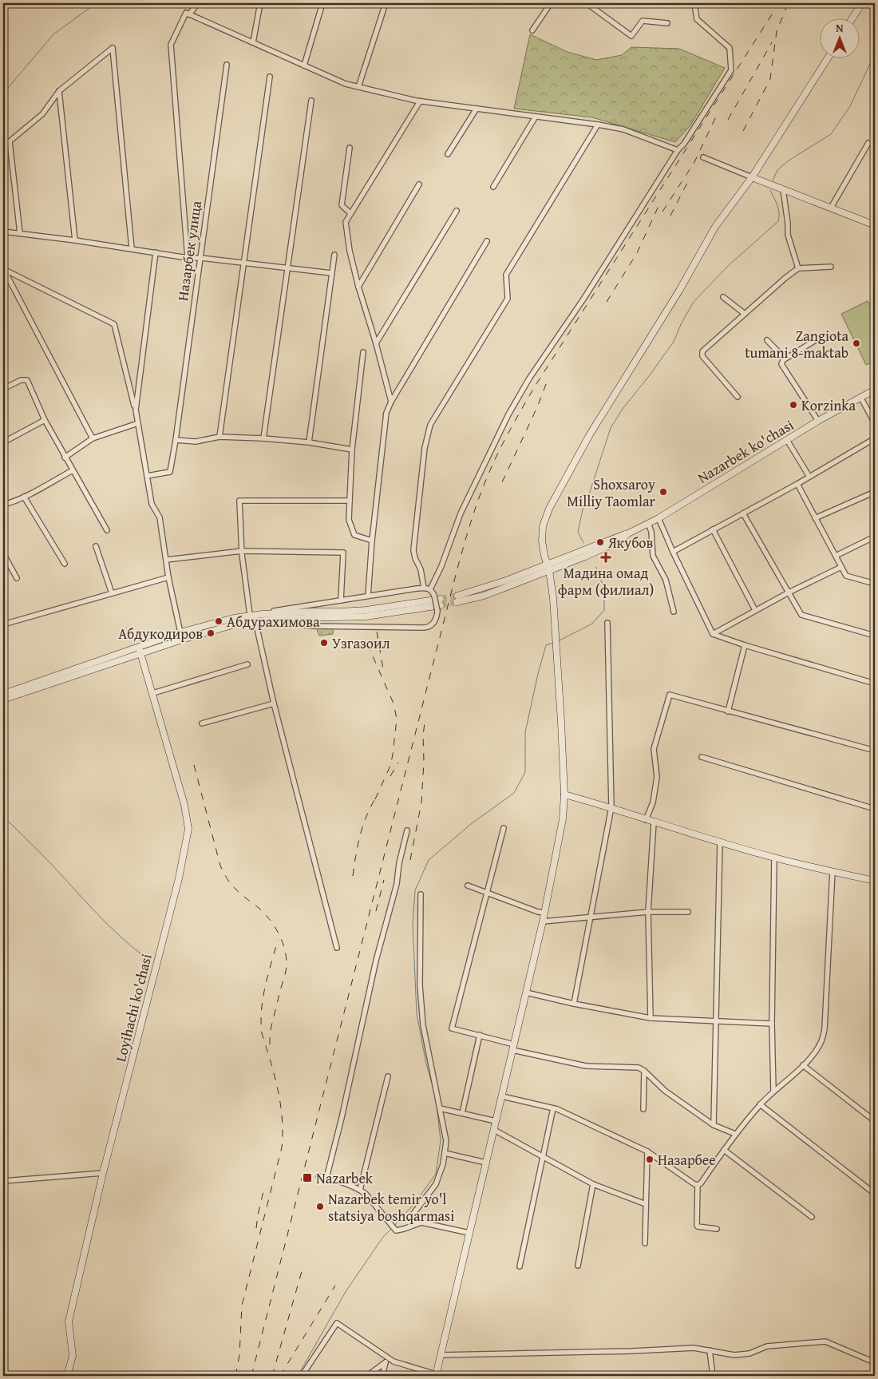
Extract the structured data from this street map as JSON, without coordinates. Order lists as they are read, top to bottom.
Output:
{
  "streets": {
    "main road": ["Nazarbek ko'chasi", "Loyihachi ko'chasi"],
    "street": ["Назарбек улица"]
  },
  "places": {
    "other": [
      "Zangiota tumani 8-maktab",
      "Korzinka",
      "Shoxsaroy Milliy Taomlar",
      "Якубов",
      "Абдурахимова",
      "Абдукодиров",
      "Узгазоил",
      "Назарбее",
      "Nazarbek temir yo'l statsiya boshqarmasi"
    ],
    "health": ["Мадина омад фарм (филиал)"],
    "transit": ["Nazarbek"]
  },
  "north": "top"
}
